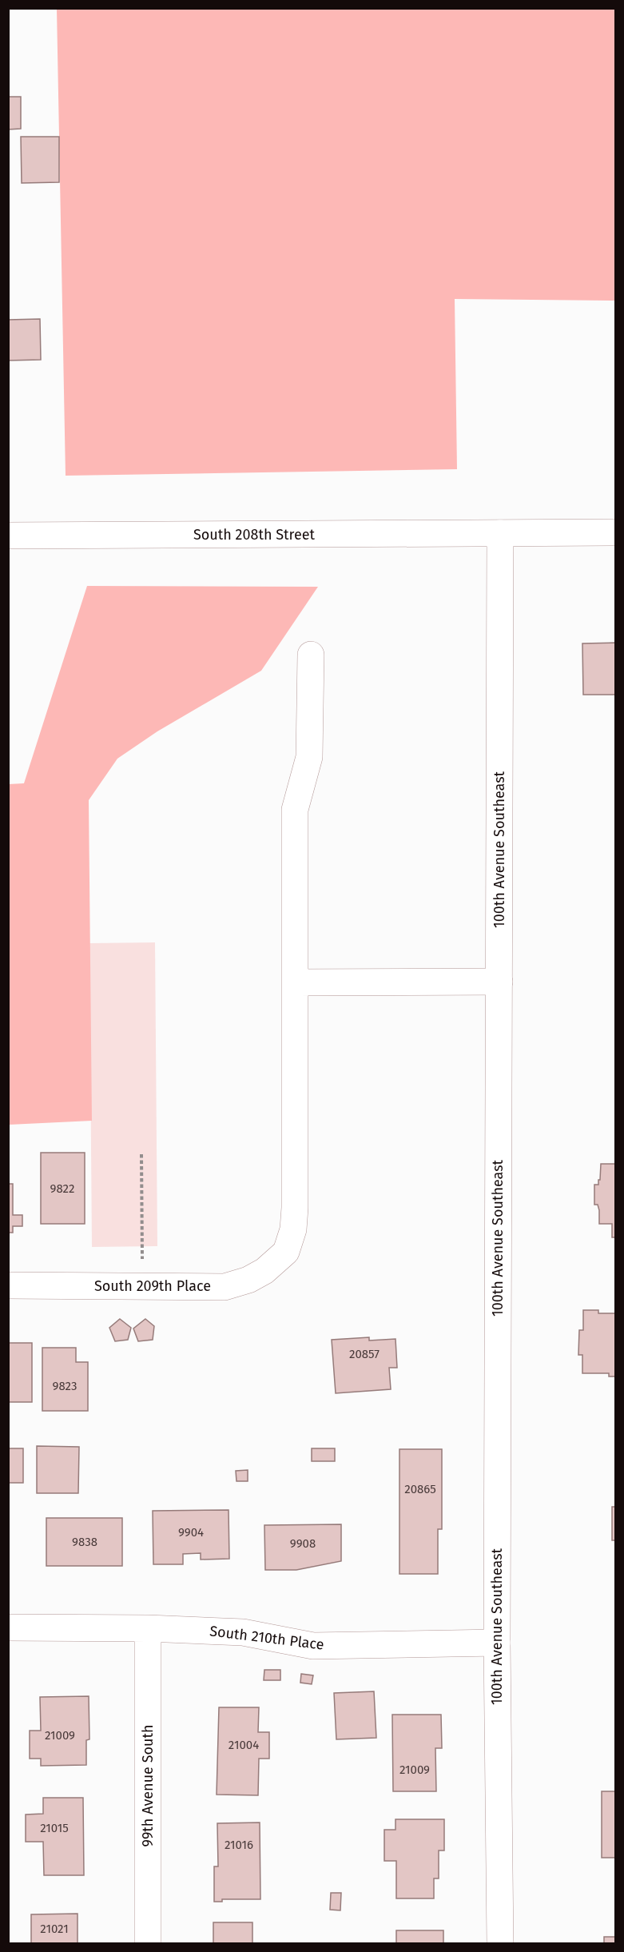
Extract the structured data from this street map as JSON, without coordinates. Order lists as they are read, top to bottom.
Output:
{
  "streets": {
    "street": [
      "South 208th Street",
      "100th Avenue Southeast",
      "South 209th Place",
      "South 210th Place",
      "99th Avenue South"
    ]
  },
  "crossings": [
    ["South 208th Street", "100th Avenue Southeast"],
    ["100th Avenue Southeast", "South 210th Place"],
    ["South 210th Place", "99th Avenue South"]
  ],
  "house_numbers": [
    "9822",
    "20857",
    "9823",
    "20865",
    "9904",
    "9838",
    "9908",
    "21009",
    "21004",
    "21009",
    "21015",
    "21016",
    "21021"
  ]
}
